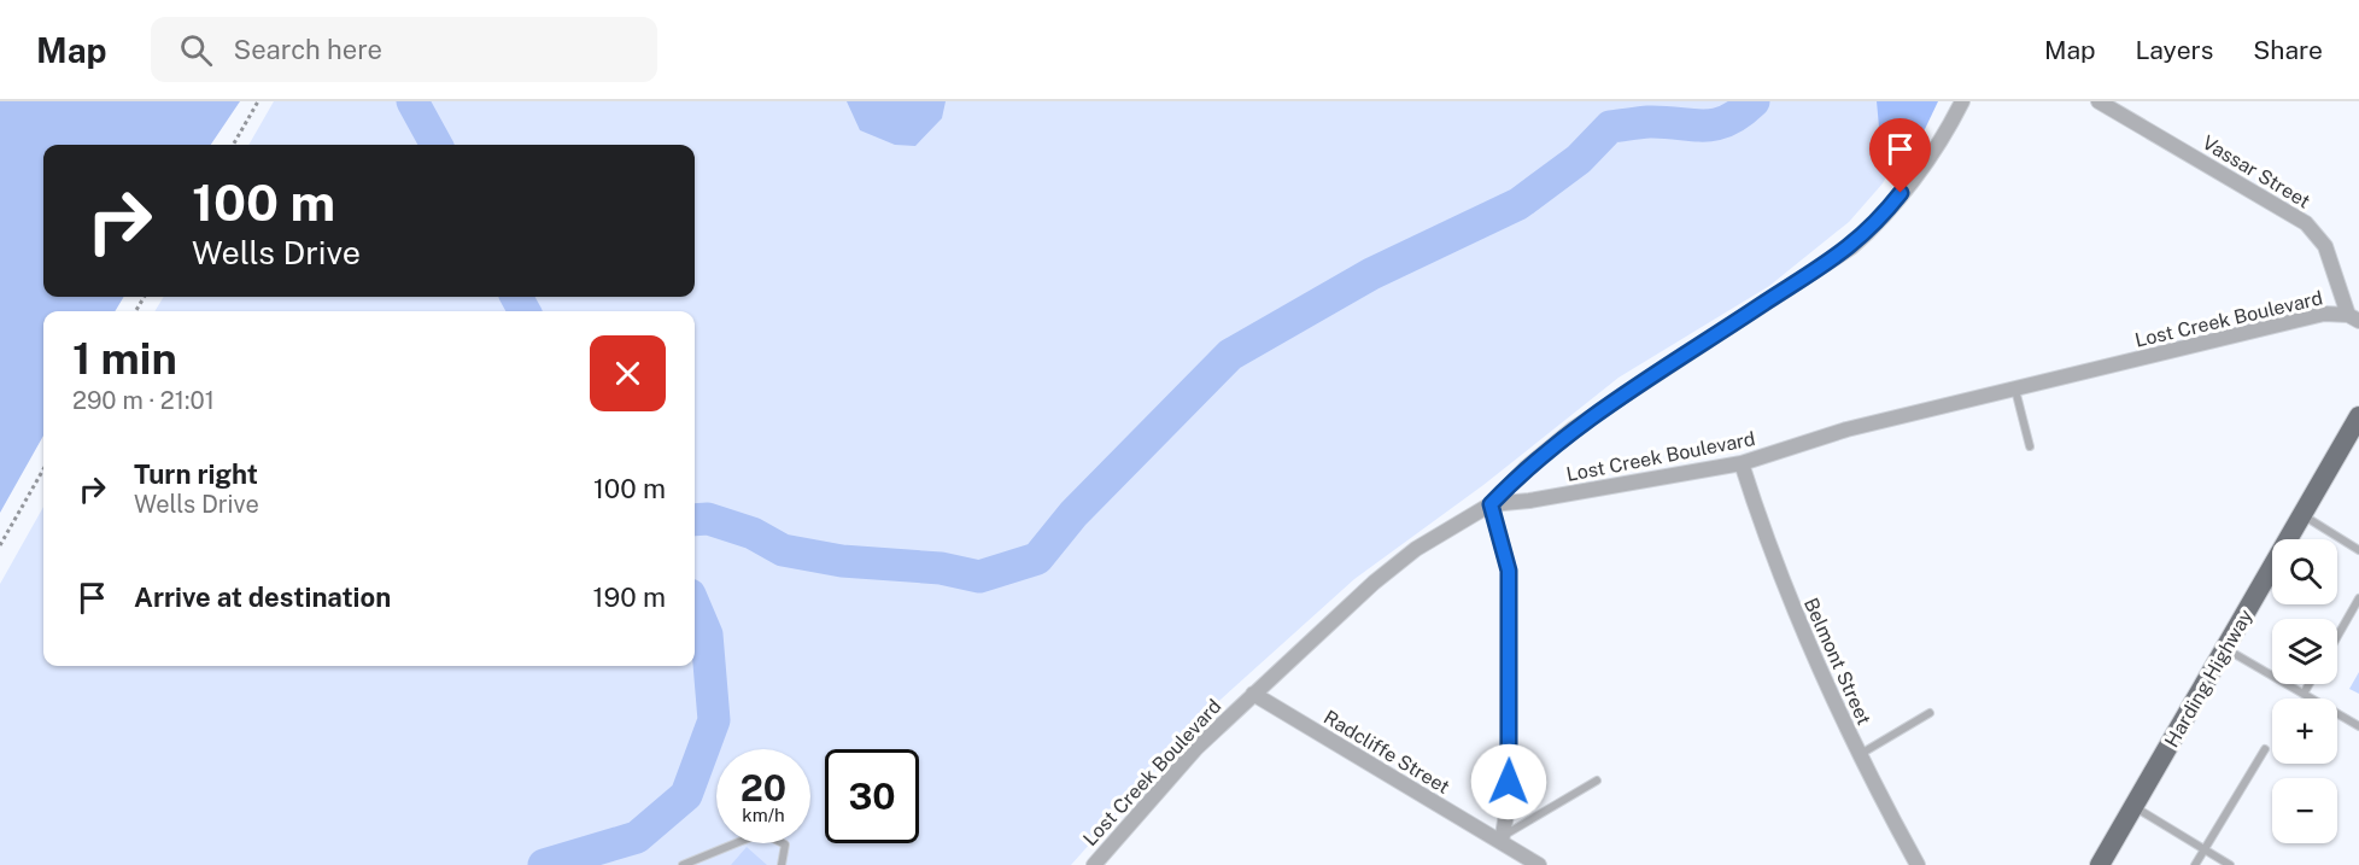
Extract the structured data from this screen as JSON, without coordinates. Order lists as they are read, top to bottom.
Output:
{
  "streets": {
    "main road": ["Harding Highway"],
    "street": [
      "Vassar Street",
      "Lost Creek Boulevard",
      "Belmont Street",
      "Radcliffe Street"
    ]
  },
  "crossings": [
    ["Vassar Street", "Lost Creek Boulevard"],
    ["Lost Creek Boulevard", "Belmont Street"],
    ["Lost Creek Boulevard", "Radcliffe Street"]
  ],
  "page": {
    "header": "Map",
    "search": "Search here",
    "nav": ["Map", "Layers", "Share"],
    "turn": ["100 m", "Wells Drive"],
    "heading": ["1 min", "290 m · 21:01"],
    "list": [
      {
        "name": "Turn right",
        "note": "Wells Drive",
        "value": "100 m"
      },
      {
        "name": "Arrive at destination",
        "value": "190 m"
      }
    ],
    "map_buttons": ["+", "−"],
    "speed": "20 km/h",
    "limit": "30"
  }
}
